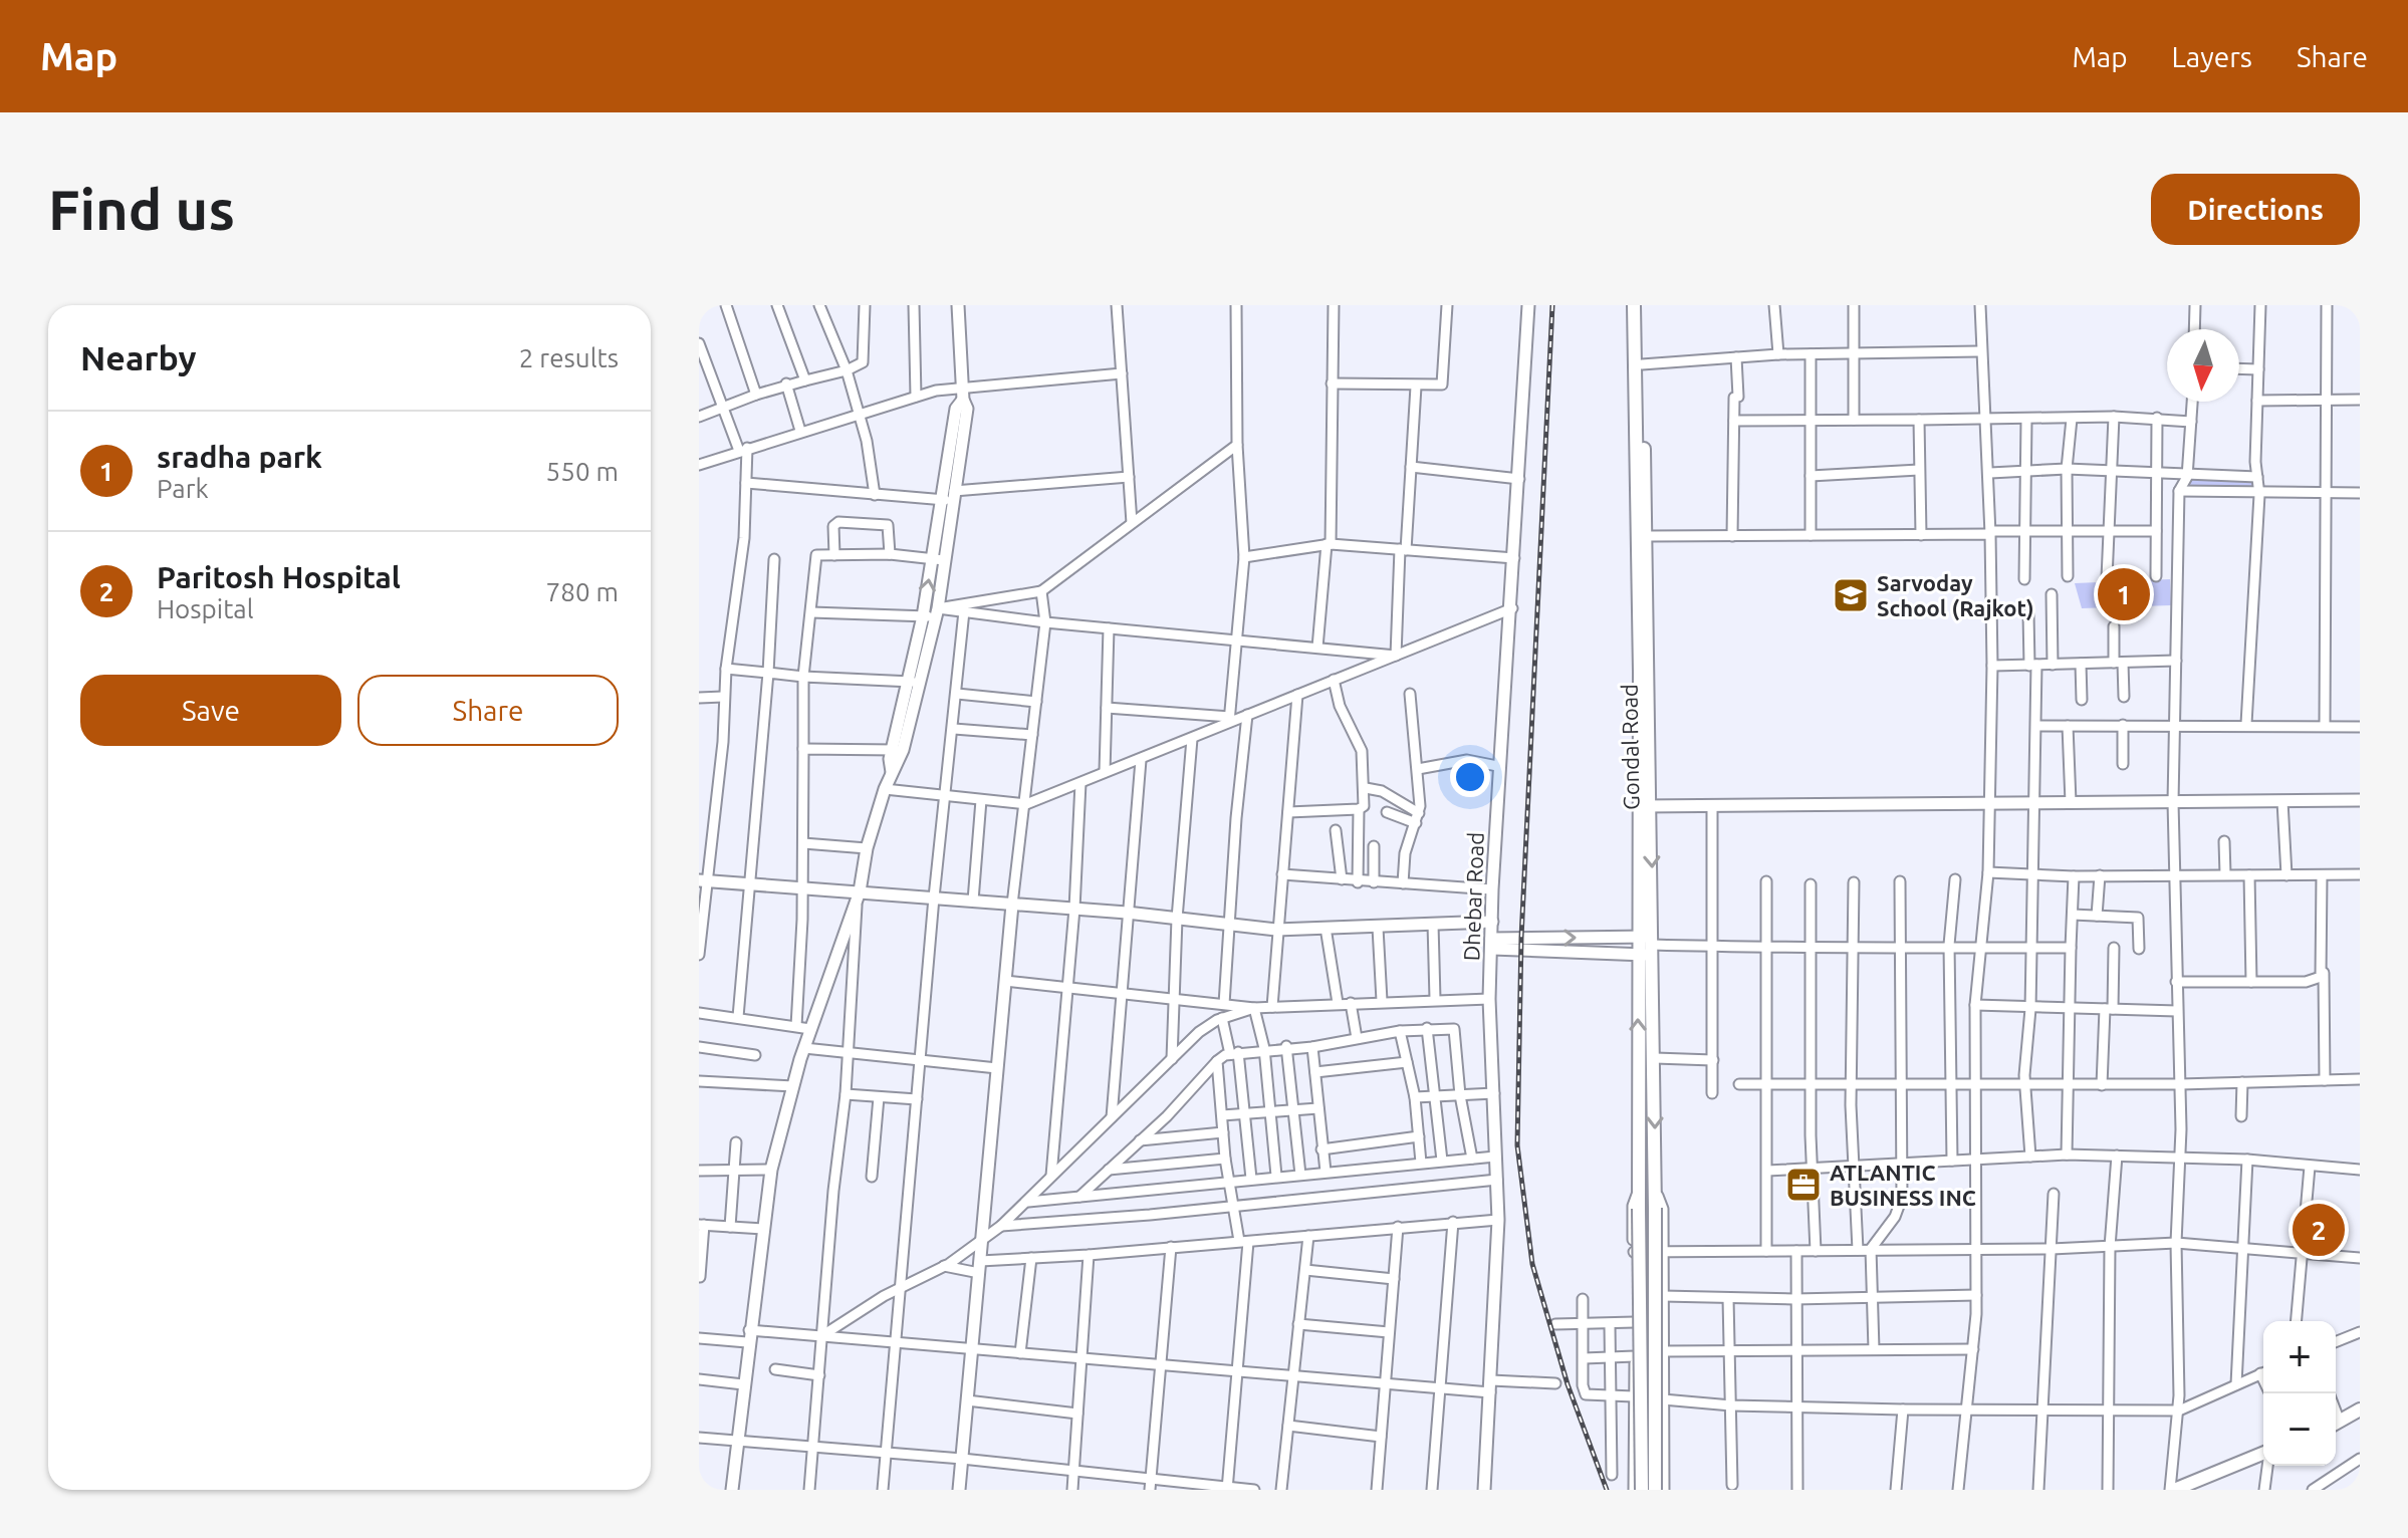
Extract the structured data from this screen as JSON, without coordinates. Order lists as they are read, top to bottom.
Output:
{
  "streets": {
    "main road": ["Gondal Road"],
    "street": ["Dhebar Road"]
  },
  "places": {
    "school or university": ["Sarvoday School (Rajkot)"],
    "office": ["ATLANTIC BUSINESS INC"]
  },
  "north": "bottom",
  "page": {
    "header": "Map",
    "nav": ["Map", "Layers", "Share"],
    "buttons": [
      "Directions",
      ["Save", "Share"]
    ],
    "title": "Find us",
    "heading": ["Nearby", "2 results"],
    "list": [
      {
        "mark": "1",
        "name": "sradha park",
        "note": "Park",
        "value": "550 m"
      },
      {
        "mark": "2",
        "name": "Paritosh Hospital",
        "note": "Hospital",
        "value": "780 m"
      }
    ],
    "pins": ["1", "2"],
    "map_buttons": ["+", "−"]
  }
}
